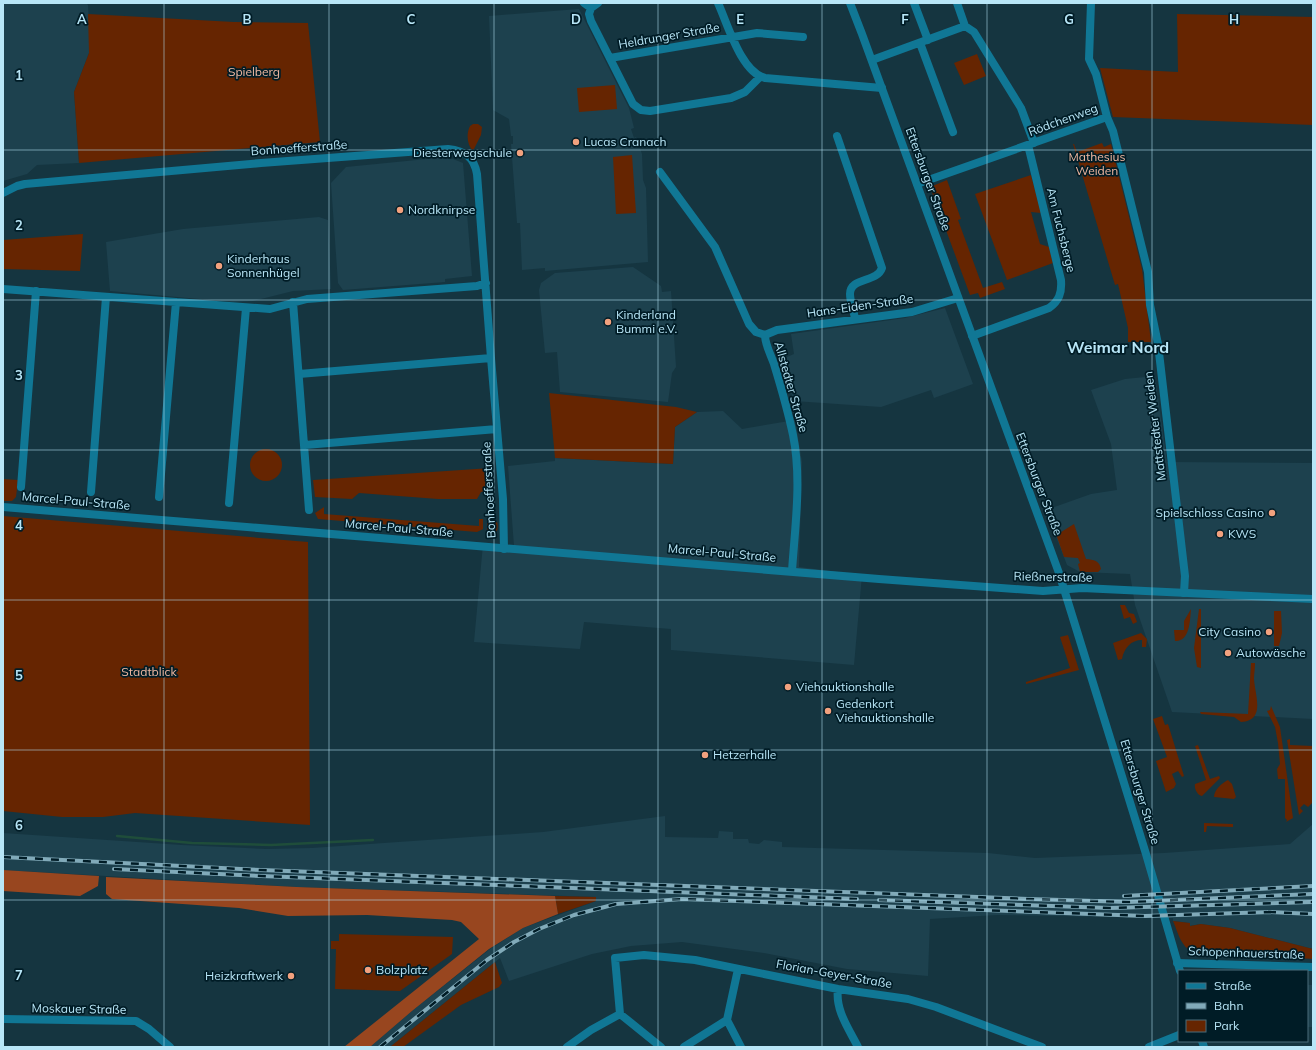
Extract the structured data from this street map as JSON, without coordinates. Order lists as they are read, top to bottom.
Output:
{
  "streets": {
    "street": [
      "Heldrunger Straße",
      "Rödchenweg",
      "Bonhoefferstraße",
      "Ettersburger Straße",
      "Am Fuchsberge",
      "Hans-Eiden-Straße",
      "Allstedter Straße",
      "Mattstedter Weiden",
      "Marcel-Paul-Straße",
      "Rießnerstraße",
      "Schopenhauerstraße",
      "Florian-Geyer-Straße",
      "Moskauer Straße"
    ]
  },
  "crossings": [
    ["Rödchenweg", "Ettersburger Straße"],
    ["Rödchenweg", "Am Fuchsberge"],
    ["Rödchenweg", "Mattstedter Weiden"],
    ["Bonhoefferstraße", "Marcel-Paul-Straße"],
    ["Ettersburger Straße", "Am Fuchsberge"],
    ["Ettersburger Straße", "Hans-Eiden-Straße"],
    ["Ettersburger Straße", "Rießnerstraße"],
    ["Ettersburger Straße", "Schopenhauerstraße"],
    ["Hans-Eiden-Straße", "Allstedter Straße"],
    ["Allstedter Straße", "Marcel-Paul-Straße"],
    ["Allstedter Straße", "Rießnerstraße"],
    ["Mattstedter Weiden", "Rießnerstraße"],
    ["Marcel-Paul-Straße", "Rießnerstraße"]
  ],
  "districts": ["Weimar Nord"],
  "parks": ["Spielberg", "Mathesius Weiden", "Stadtblick"],
  "places": [
    "Lucas Cranach",
    "Diesterwegschule",
    "Nordknirpse",
    "Kinderhaus Sonnenhügel",
    "Kinderland Bummi e.V.",
    "Spielschloss Casino",
    "KWS",
    "City Casino",
    "Autowäsche",
    "Viehauktionshalle",
    "Gedenkort Viehauktionshalle",
    "Hetzerhalle",
    "Bolzplatz",
    "Heizkraftwerk"
  ],
  "legend": ["Straße", "Bahn", "Park"],
  "grid": {
    "columns": [
      "A",
      "B",
      "C",
      "D",
      "E",
      "F",
      "G",
      "H"
    ],
    "rows": [
      "1",
      "2",
      "3",
      "4",
      "5",
      "6",
      "7"
    ]
  }
}
